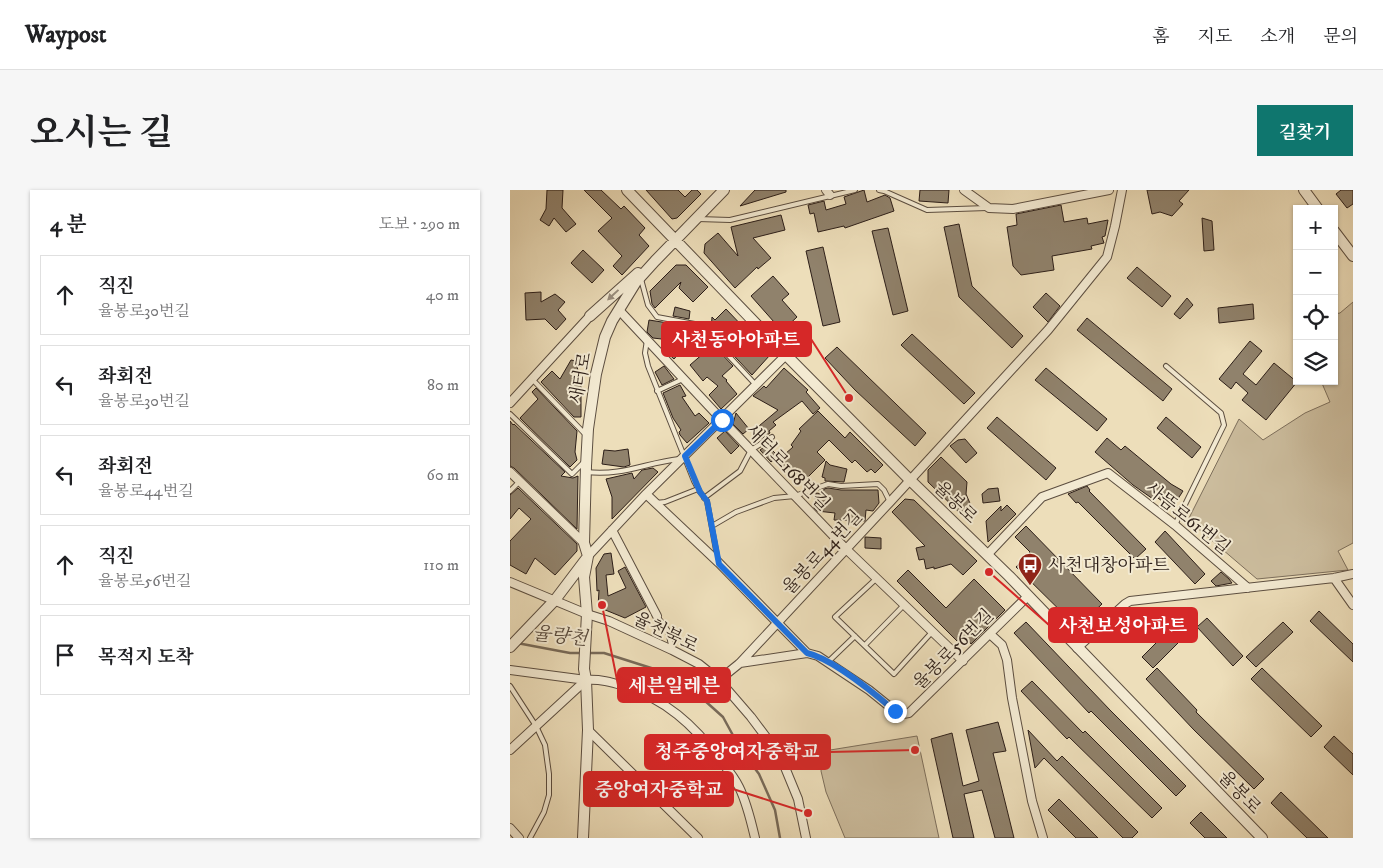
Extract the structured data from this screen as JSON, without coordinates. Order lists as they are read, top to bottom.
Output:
{
  "streets": {
    "street": [
      "새터로",
      "새터로168번길",
      "율봉로",
      "사뜸로61번길",
      "율봉로44번길",
      "율천북로",
      "율봉로56번길"
    ]
  },
  "crossings": [
    ["새터로", "새터로168번길"],
    ["새터로", "율봉로"],
    ["새터로", "율천북로"],
    ["새터로168번길", "율봉로44번길"],
    ["새터로168번길", "율봉로56번길"],
    ["율봉로", "사뜸로61번길"],
    ["율봉로", "율봉로44번길"],
    ["율봉로", "율봉로56번길"],
    ["율봉로44번길", "율천북로"],
    ["율봉로44번길", "율봉로56번길"]
  ],
  "water": ["율량천"],
  "places": {
    "other": [
      "사천동아아파트",
      "사천보성아파트",
      "세븐일레븐",
      "청주중앙여자중학교",
      "중앙여자중학교"
    ],
    "bus stop": ["사천대창아파트"]
  },
  "page": {
    "header": "Waypost",
    "nav": [
      "홈",
      "지도",
      "소개",
      "문의"
    ],
    "title": "오시는 길",
    "buttons": "길찾기",
    "heading": ["4 분", "도보 · 290 m"],
    "map_buttons": ["+", "−"],
    "list": [
      ["직진", "율봉로30번길", "40 m"],
      ["좌회전", "율봉로30번길", "80 m"],
      ["좌회전", "율봉로44번길", "60 m"],
      ["직진", "율봉로56번길", "110 m"],
      "목적지 도착"
    ]
  }
}
